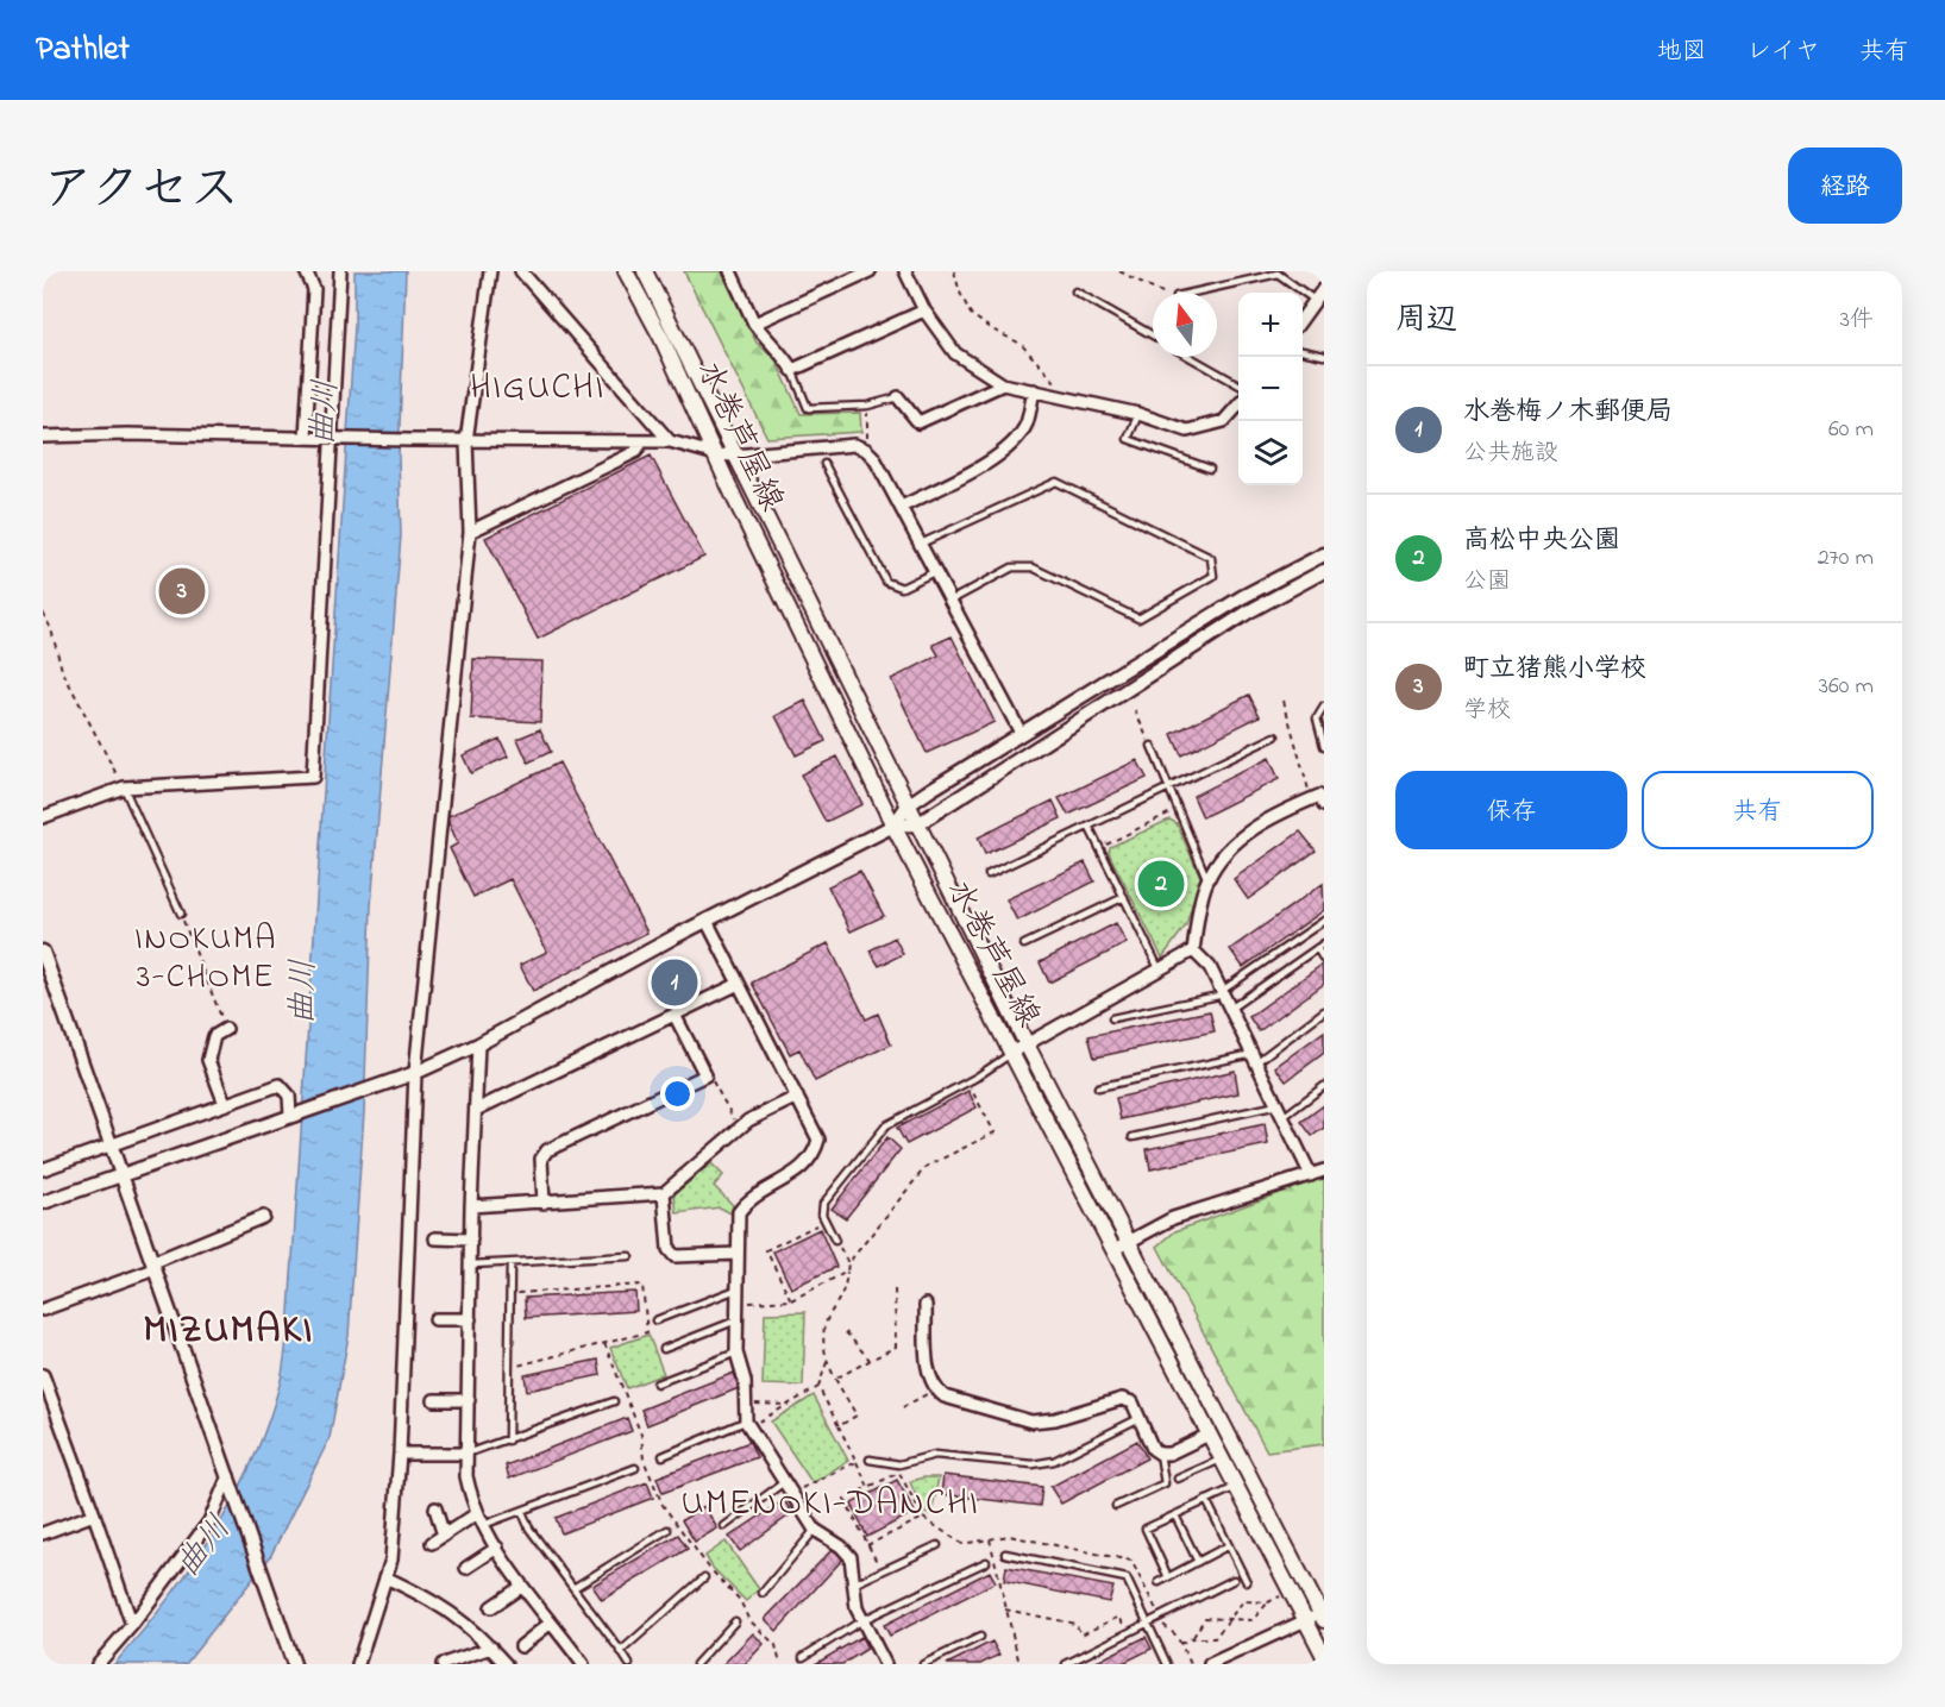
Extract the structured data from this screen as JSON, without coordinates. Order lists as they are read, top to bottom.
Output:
{
  "streets": {
    "main road": ["水巻芦屋線"]
  },
  "districts": [
    "HIGUCHI",
    "INOKUMA 3-CHOME",
    "MIZUMAKI",
    "UMENOKI-DANCHI"
  ],
  "water": ["曲川"],
  "north": "top",
  "page": {
    "header": "Pathlet",
    "nav": ["地図", "レイヤ", "共有"],
    "title": "アクセス",
    "buttons": [
      "経路",
      ["保存", "共有"]
    ],
    "heading": ["周辺", "3件"],
    "map_buttons": ["+", "−"],
    "list": [
      {
        "mark": "1",
        "name": "水巻梅ノ木郵便局",
        "note": "公共施設",
        "value": "60 m"
      },
      {
        "mark": "2",
        "name": "高松中央公園",
        "note": "公園",
        "value": "270 m"
      },
      {
        "mark": "3",
        "name": "町立猪熊小学校",
        "note": "学校",
        "value": "360 m"
      }
    ],
    "pins": ["3", "2", "1"]
  }
}
